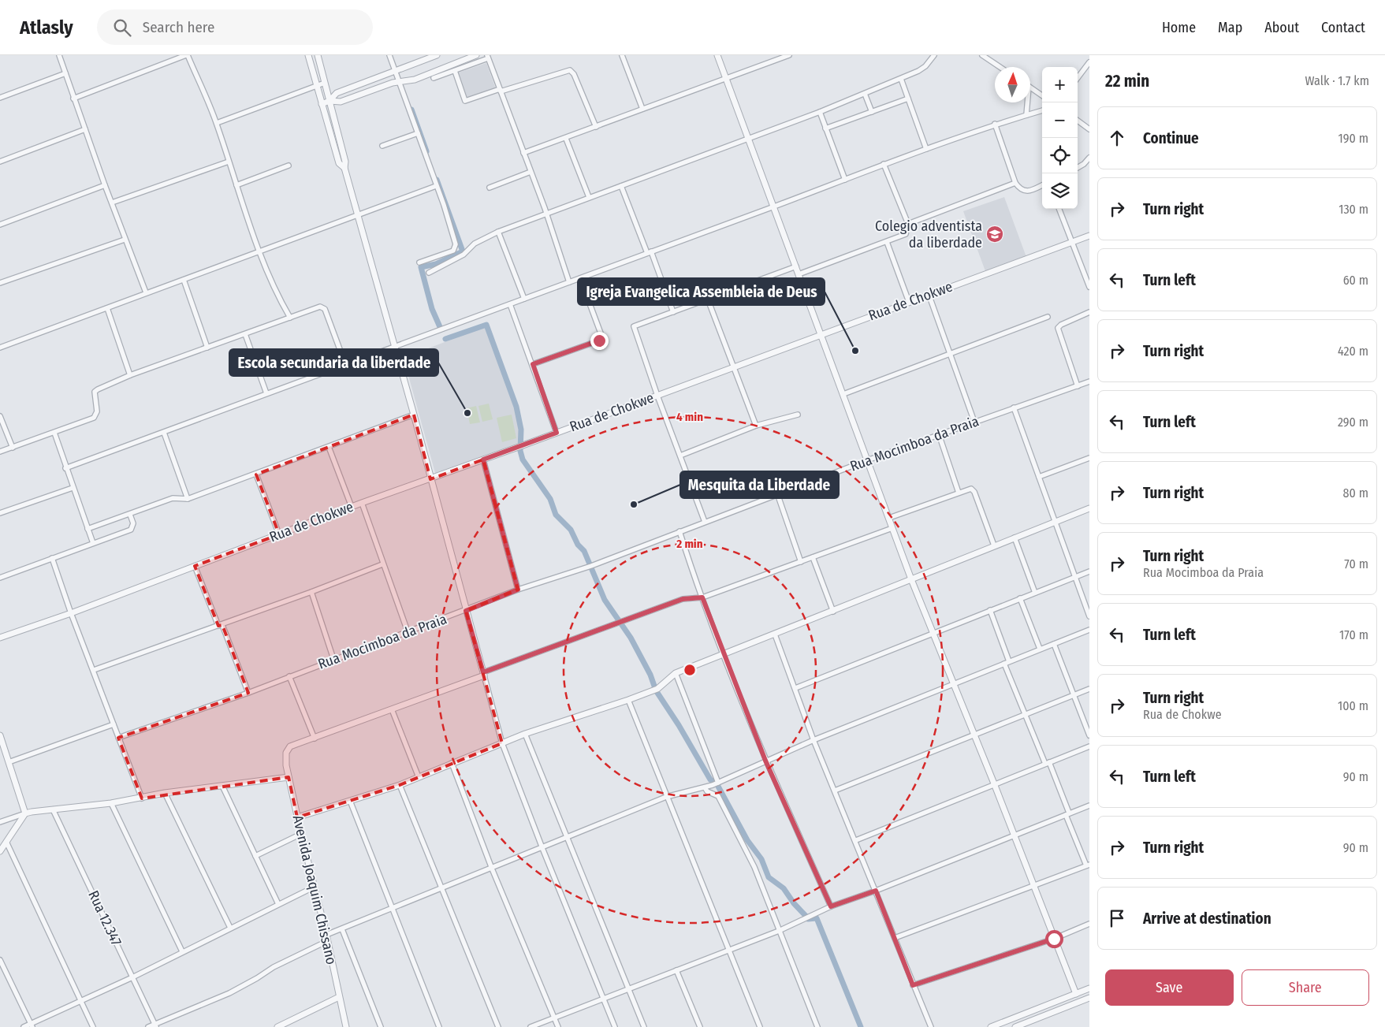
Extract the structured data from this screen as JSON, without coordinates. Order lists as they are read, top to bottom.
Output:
{
  "streets": {
    "street": [
      "Rua de Chokwe",
      "Rua Mocimboa da Praia",
      "Avenida Joaquim Chissano",
      "Rua 12.347"
    ]
  },
  "places": {
    "school or university": ["Colegio adventista da liberdade"],
    "other": ["Igreja Evangelica Assembleia de Deus", "Escola secundaria da liberdade", "Mesquita da Liberdade"]
  },
  "north": "top",
  "page": {
    "header": "Atlasly",
    "search": "Search here",
    "nav": [
      "Home",
      "Map",
      "About",
      "Contact"
    ],
    "heading": ["22 min", "Walk · 1.7 km"],
    "map_buttons": ["+", "−"],
    "list": [
      ["Continue", "190 m"],
      ["Turn right", "130 m"],
      ["Turn left", "60 m"],
      ["Turn right", "420 m"],
      ["Turn left", "290 m"],
      ["Turn right", "80 m"],
      ["Turn right", "Rua Mocimboa da Praia", "70 m"],
      ["Turn left", "170 m"],
      ["Turn right", "Rua de Chokwe", "100 m"],
      ["Turn left", "90 m"],
      ["Turn right", "90 m"],
      "Arrive at destination"
    ],
    "buttons": ["Save", "Share"]
  },
  "rings": ["4 min", "2 min"]
}
